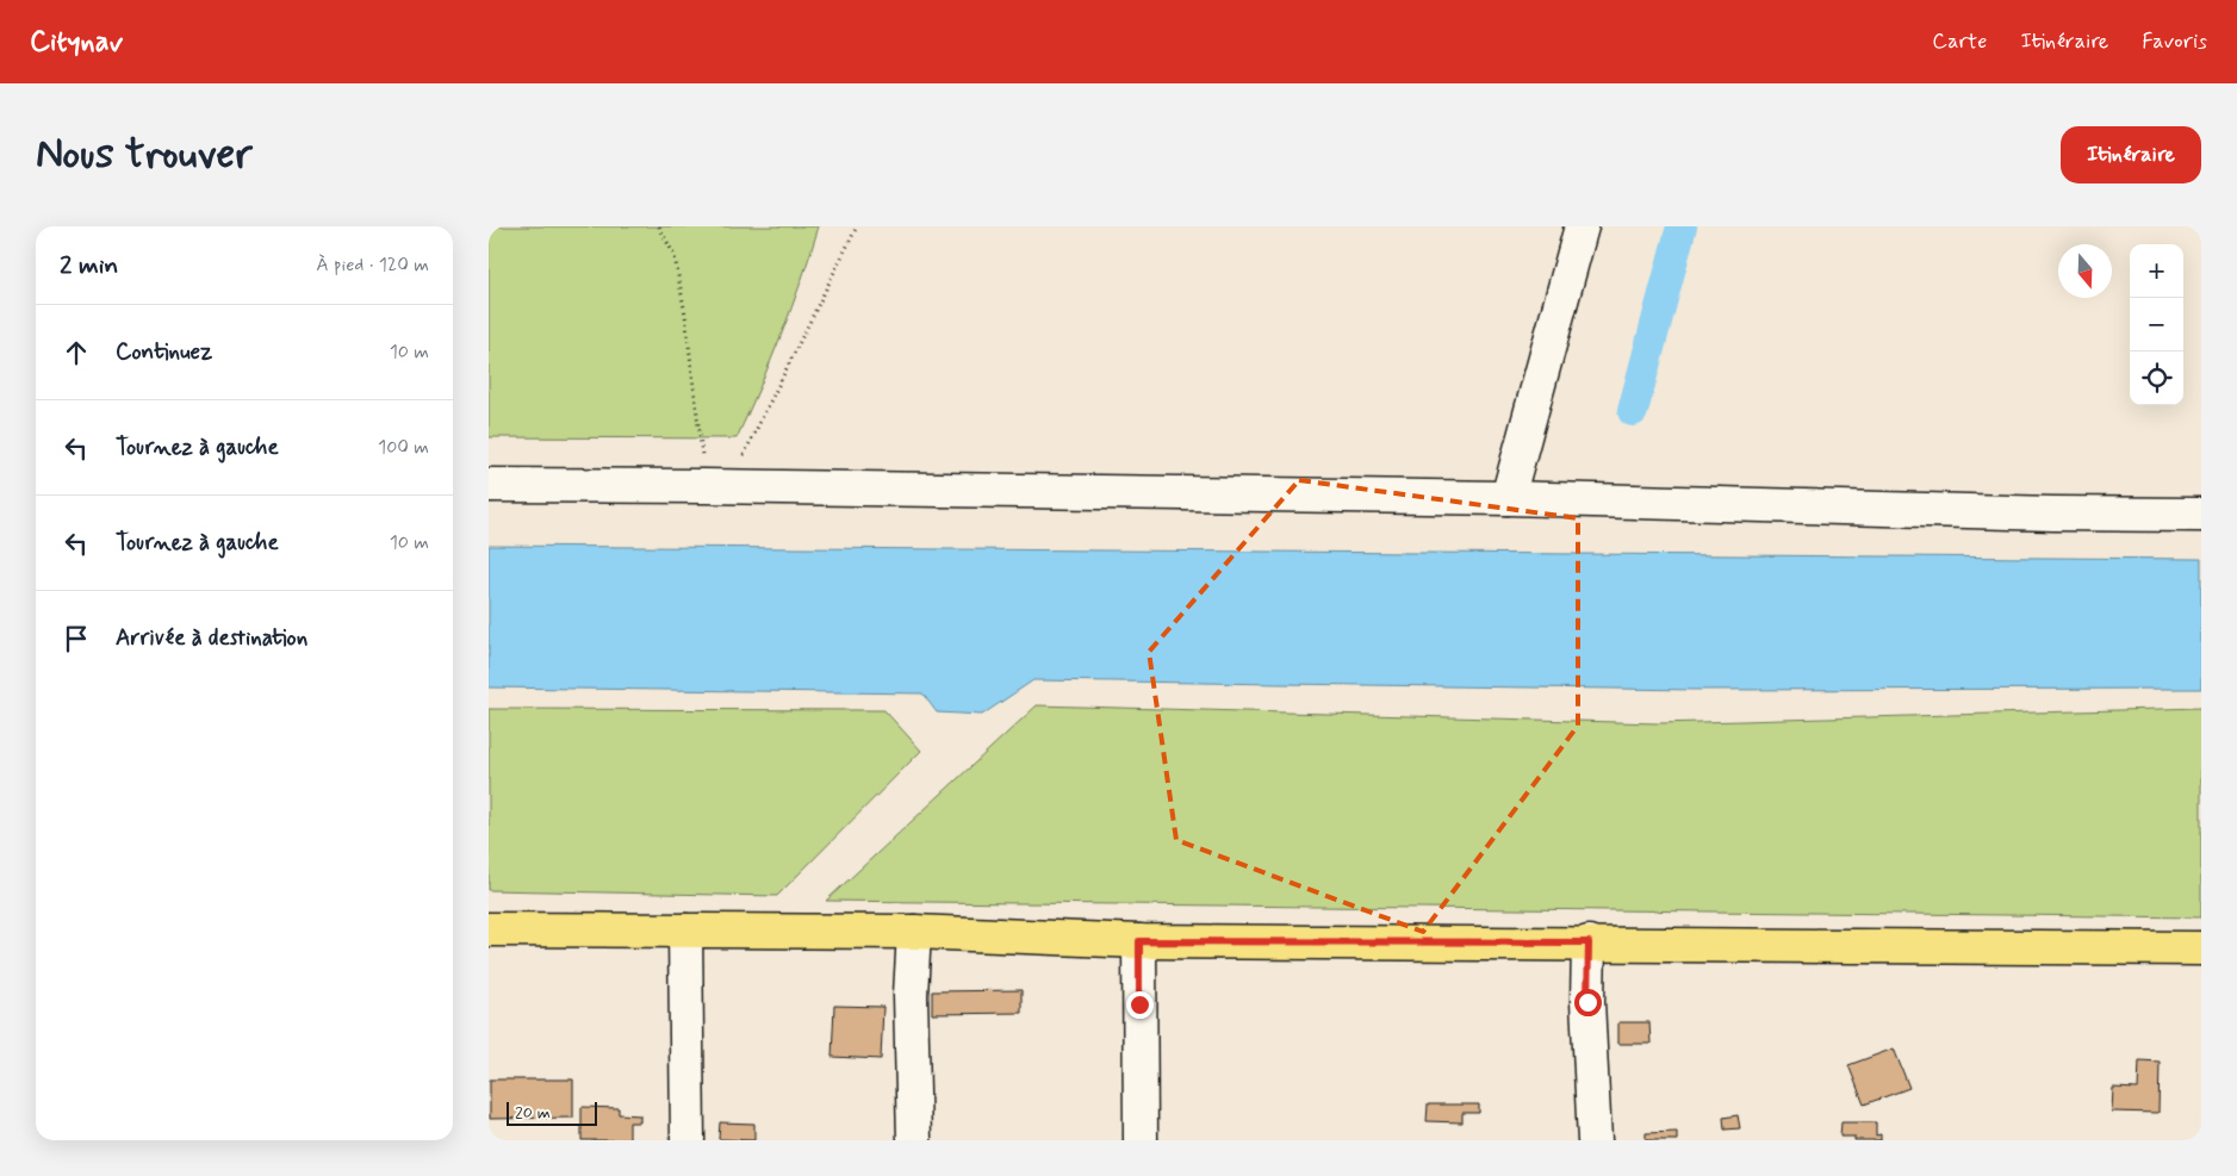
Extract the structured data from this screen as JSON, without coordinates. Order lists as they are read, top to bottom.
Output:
{
  "scale_bar": "20 m",
  "north": "bottom",
  "page": {
    "header": "Citynav",
    "nav": ["Carte", "Itinéraire", "Favoris"],
    "buttons": "Itinéraire",
    "title": "Nous trouver",
    "heading": ["2 min", "À pied · 120 m"],
    "map_buttons": ["+", "−"],
    "list": [
      ["Continuez", "10 m"],
      ["Tournez à gauche", "100 m"],
      ["Tournez à gauche", "10 m"],
      "Arrivée à destination"
    ],
    "scale": "20 m"
  }
}
